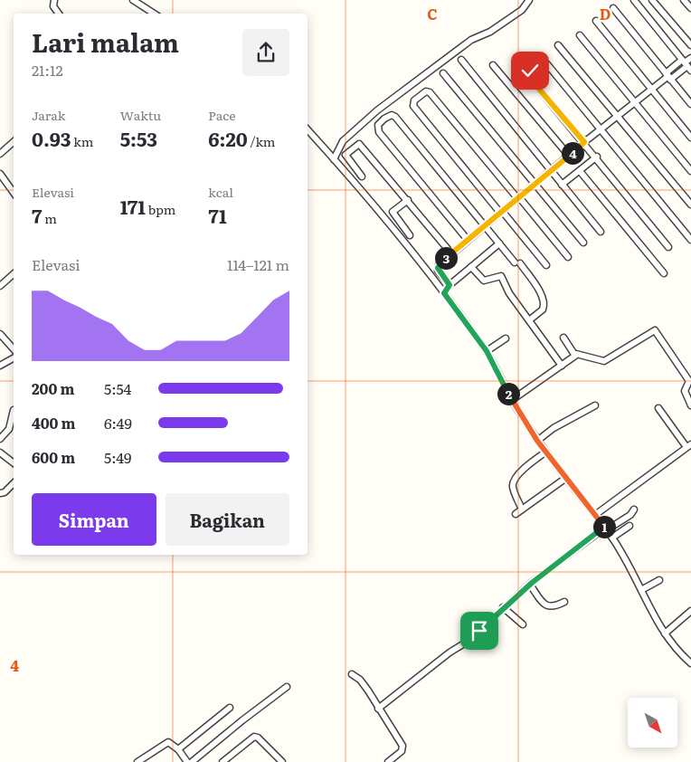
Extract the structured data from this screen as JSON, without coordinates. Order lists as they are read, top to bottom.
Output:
{
  "north": "bottom right",
  "page": {
    "heading": ["Lari malam", "21:12"],
    "stats": [
      ["Jarak", "0.93 km"],
      ["Waktu", "5:53"],
      ["Pace", "6:20 /km"],
      ["Elevasi", "7 m"],
      ["171 bpm"],
      ["kcal", "71"]
    ],
    "pins": [
      "4",
      "3",
      "2",
      "1"
    ],
    "chart": ["Elevasi", "114–121 m"],
    "list": [
      {
        "name": "200 m",
        "note": "5:54"
      },
      {
        "name": "400 m",
        "note": "6:49"
      },
      {
        "name": "600 m",
        "note": "5:49"
      }
    ],
    "buttons": ["Simpan", "Bagikan"]
  },
  "grid": {
    "columns": ["C", "D"],
    "rows": ["4"]
  }
}
